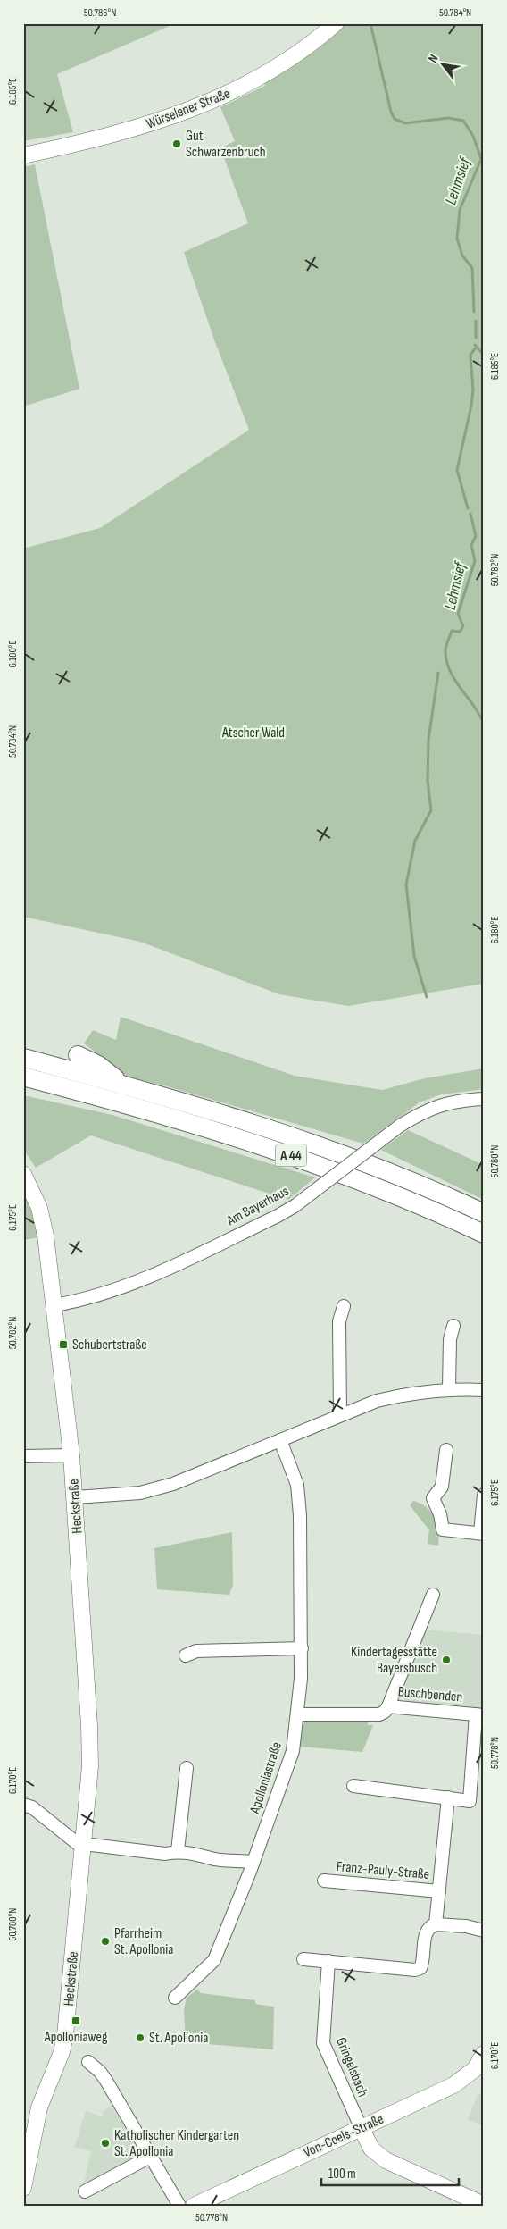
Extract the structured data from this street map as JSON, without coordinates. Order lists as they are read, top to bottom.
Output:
{
  "streets": {
    "highway": ["A 44"],
    "main road": ["Würselener Straße", "Heckstraße", "Von-Coels-Straße"],
    "street": [
      "Am Bayerhaus",
      "Buschbenden",
      "Apolloniastraße",
      "Franz-Pauly-Straße",
      "Gringelsbach"
    ]
  },
  "crossings": [
    ["Am Bayerhaus", "Heckstraße"],
    ["Buschbenden", "Apolloniastraße"],
    ["Gringelsbach", "Von-Coels-Straße"]
  ],
  "water": ["Lehmsief"],
  "parks": ["Atscher Wald"],
  "places": {
    "other": [
      "Gut Schwarzenbruch",
      "Kindertagesstätte Bayersbusch",
      "Pfarrheim St. Apollonia",
      "St. Apollonia",
      "Katholischer Kindergarten St. Apollonia"
    ],
    "transit": ["Schubertstraße", "Apolloniaweg"]
  },
  "scale_bar": "100 m",
  "north": "top left",
  "coordinates": [
    "50.786°N",
    "50.784°N",
    "6.185°E",
    "50.782°N",
    "6.180°E",
    "50.780°N",
    "6.175°E",
    "50.778°N",
    "6.170°E"
  ]
}
